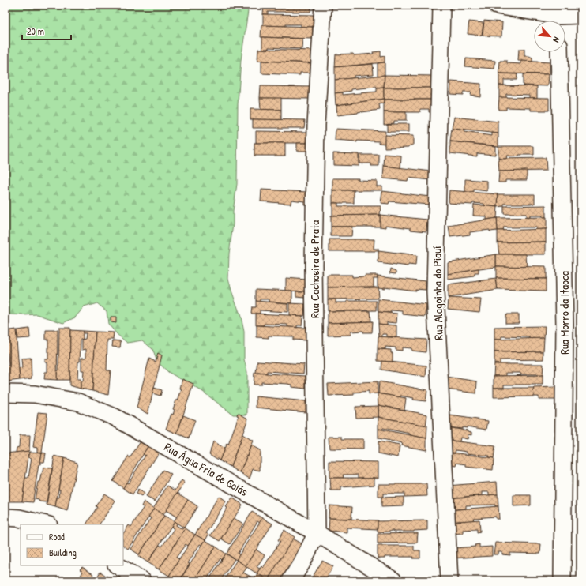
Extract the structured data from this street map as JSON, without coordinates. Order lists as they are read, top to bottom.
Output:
{
  "streets": {
    "street": [
      "Rua Cachoeira de Prata",
      "Rua Alagoinha do Piauí",
      "Rua Morro da Itaoca",
      "Rua Água Fria de Goiás"
    ]
  },
  "crossings": [
    ["Rua Cachoeira de Prata", "Rua Água Fria de Goiás"]
  ],
  "legend": ["Road", "Building"],
  "scale_bar": "20 m",
  "north": "bottom right"
}
